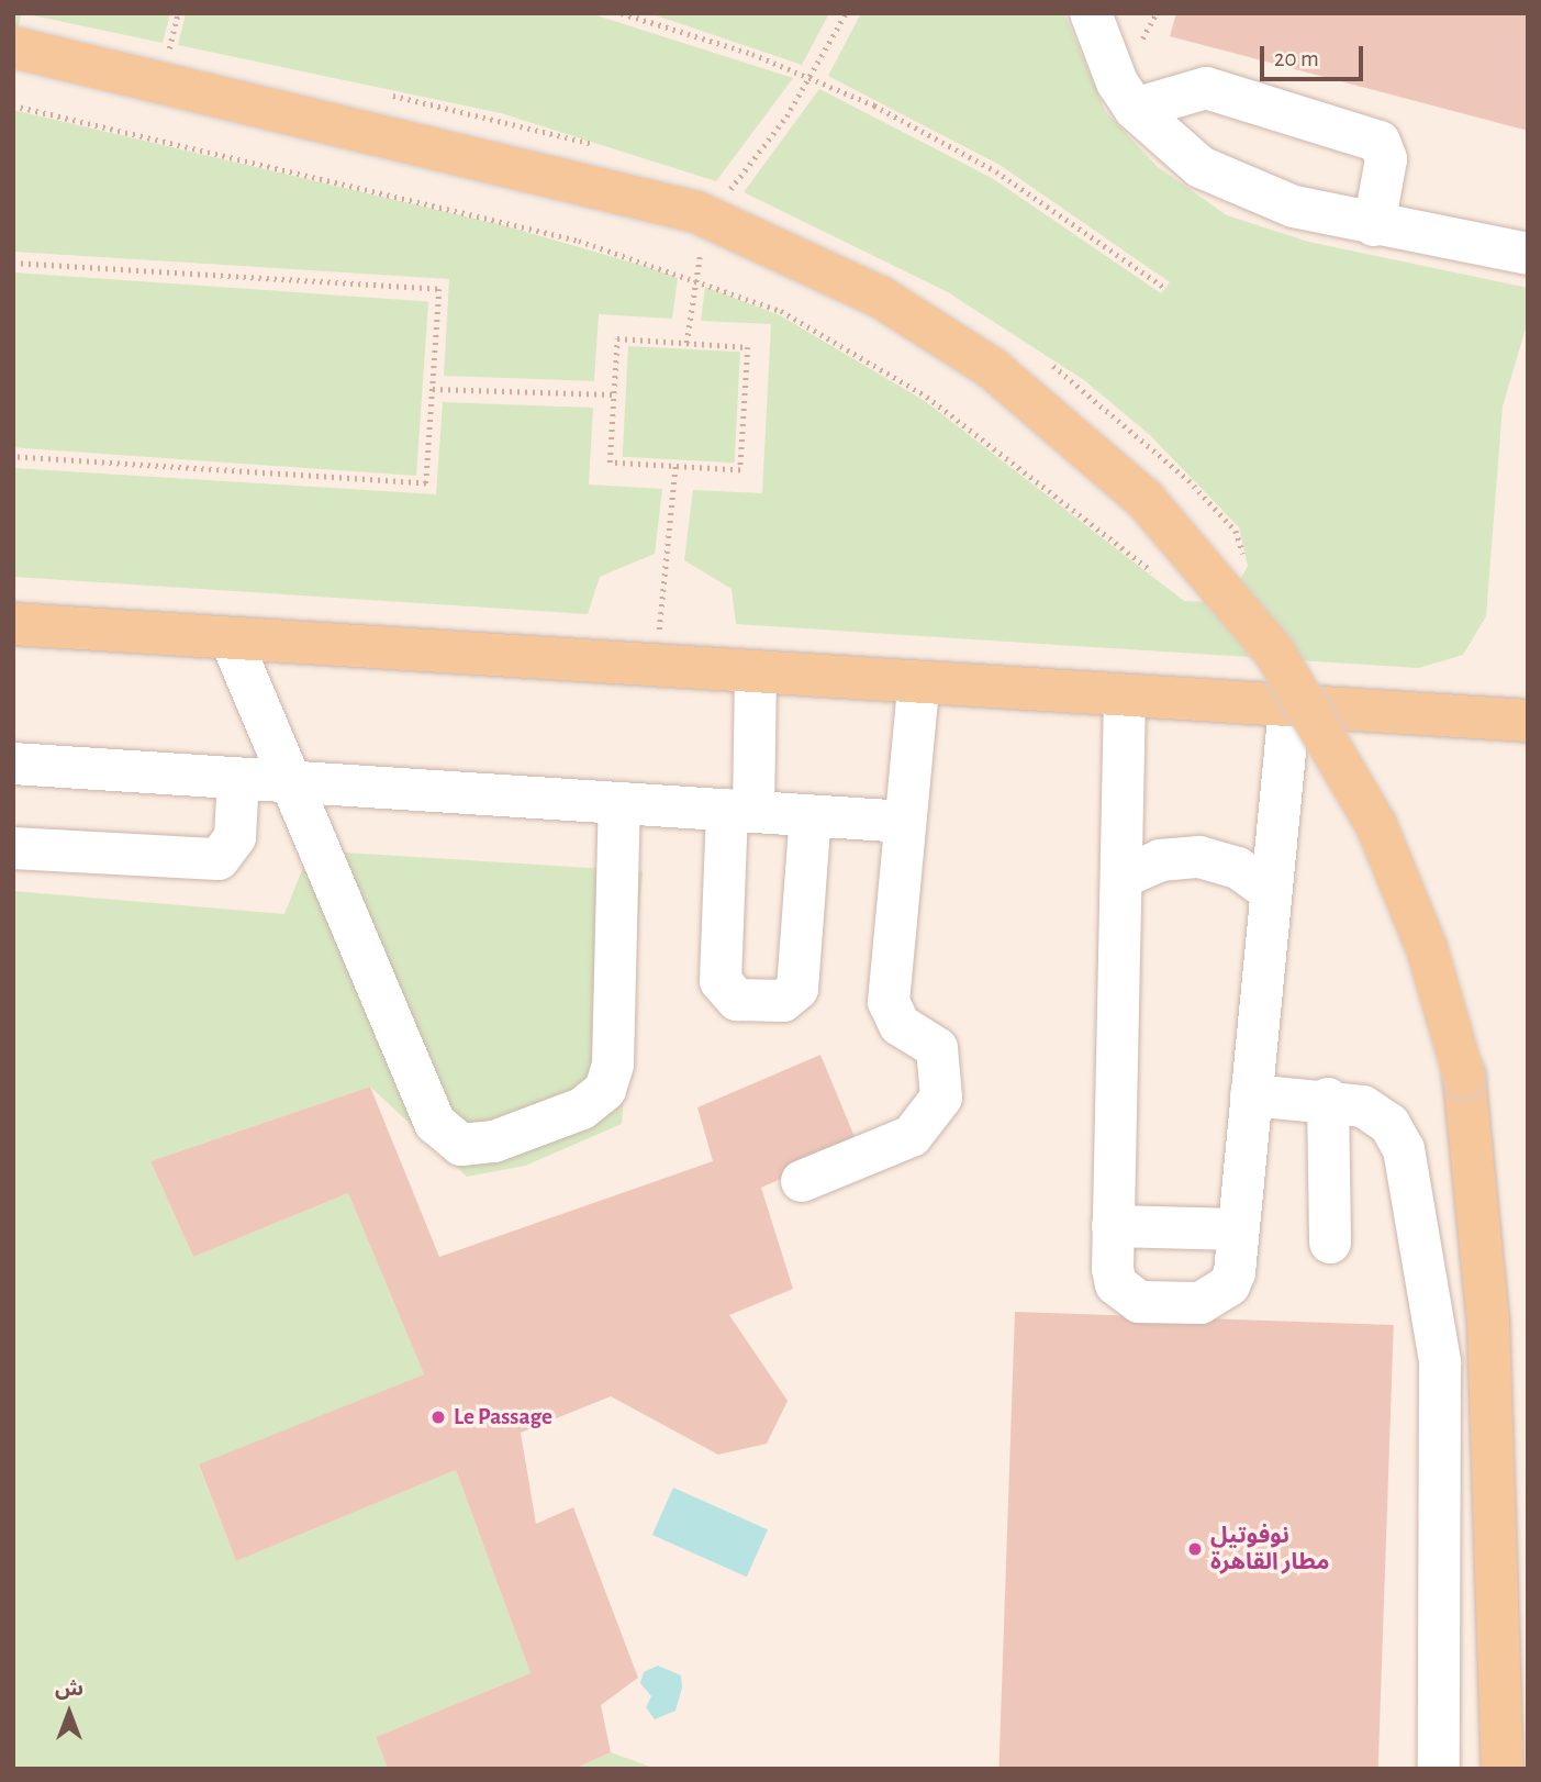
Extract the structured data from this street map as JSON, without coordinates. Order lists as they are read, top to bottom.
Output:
{
  "places": ["Le Passage", "نوفوتيل مطار القاهرة"],
  "scale_bar": "20 m",
  "north": "top"
}
